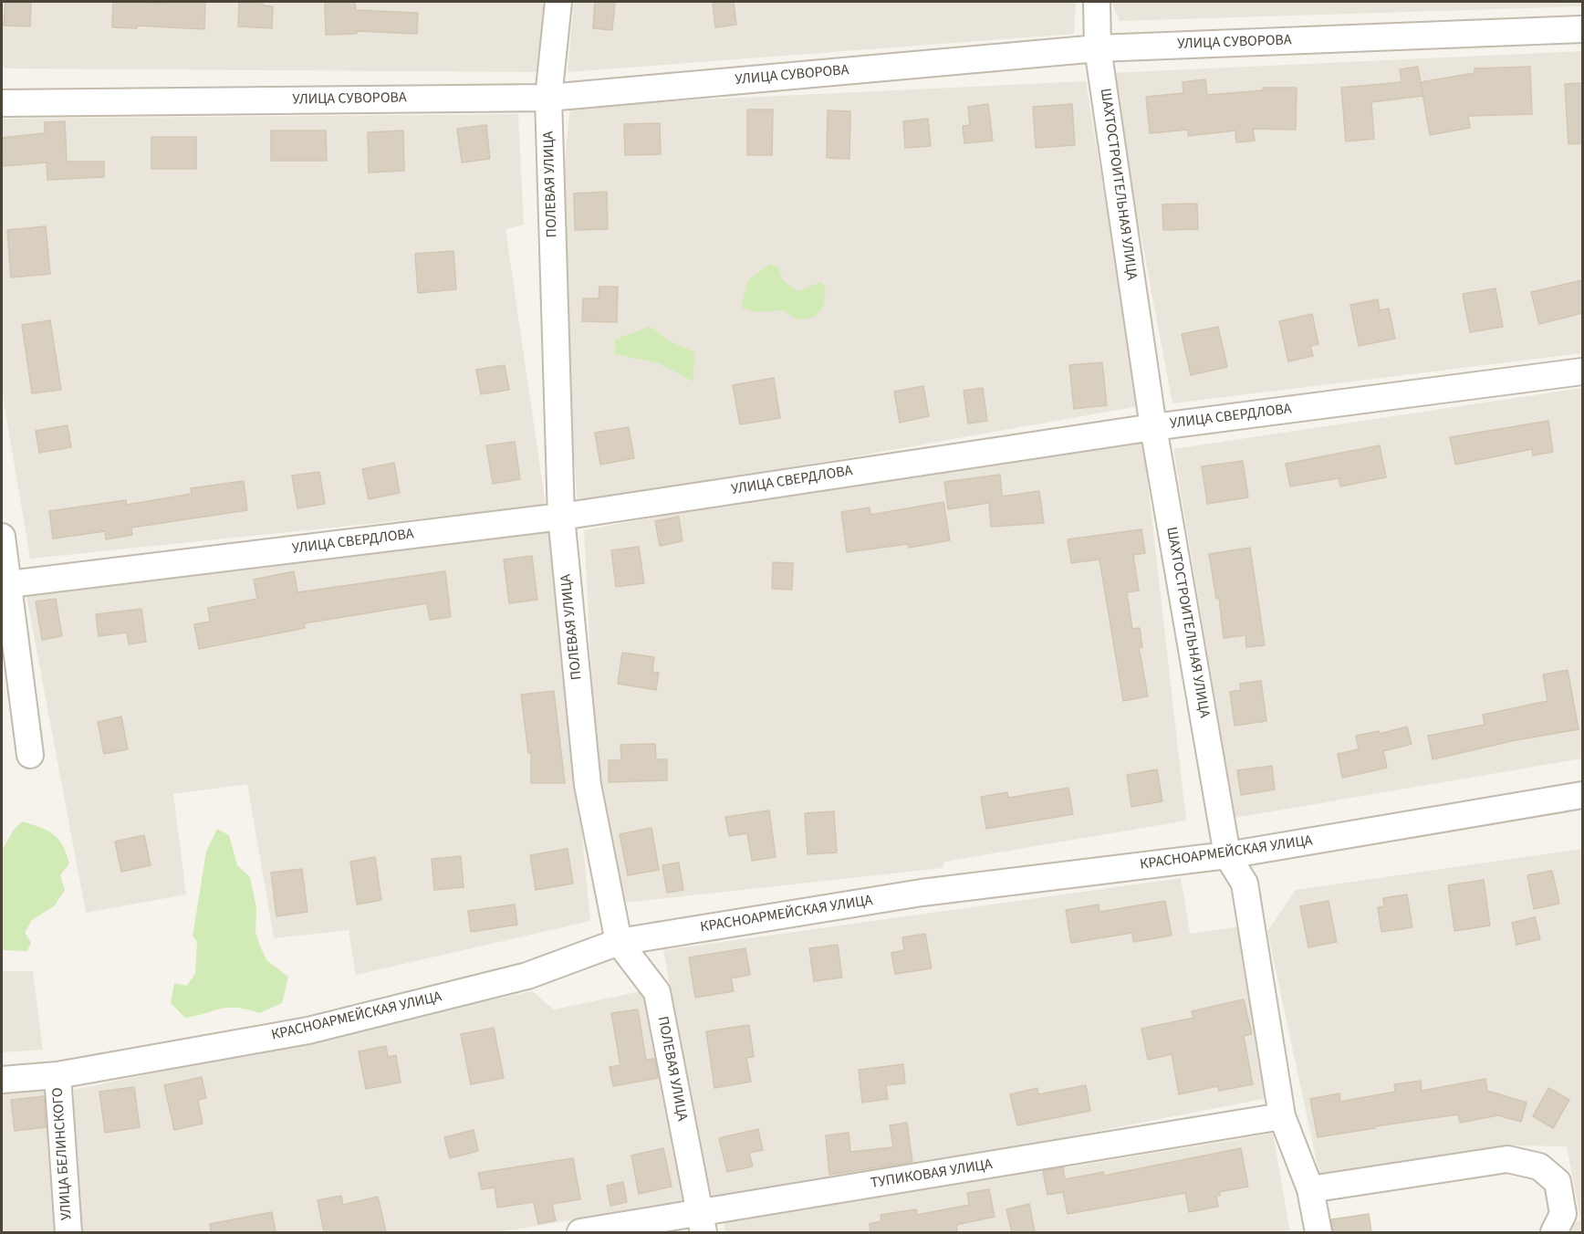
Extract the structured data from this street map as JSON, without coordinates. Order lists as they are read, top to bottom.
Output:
{
  "streets": {
    "street": [
      "УЛИЦА СУВОРОВА",
      "ПОЛЕВАЯ УЛИЦА",
      "ШАХТОСТРОИТЕЛЬНАЯ УЛИЦА",
      "УЛИЦА СВЕРДЛОВА",
      "КРАСНОАРМЕЙСКАЯ УЛИЦА",
      "УЛИЦА БЕЛИНСКОГО",
      "ТУПИКОВАЯ УЛИЦА"
    ]
  },
  "crossings": [
    ["УЛИЦА СУВОРОВА", "ПОЛЕВАЯ УЛИЦА"],
    ["УЛИЦА СУВОРОВА", "ШАХТОСТРОИТЕЛЬНАЯ УЛИЦА"],
    ["ПОЛЕВАЯ УЛИЦА", "УЛИЦА СВЕРДЛОВА"],
    ["ПОЛЕВАЯ УЛИЦА", "КРАСНОАРМЕЙСКАЯ УЛИЦА"],
    ["ПОЛЕВАЯ УЛИЦА", "ТУПИКОВАЯ УЛИЦА"],
    ["ШАХТОСТРОИТЕЛЬНАЯ УЛИЦА", "УЛИЦА СВЕРДЛОВА"],
    ["ШАХТОСТРОИТЕЛЬНАЯ УЛИЦА", "КРАСНОАРМЕЙСКАЯ УЛИЦА"],
    ["ШАХТОСТРОИТЕЛЬНАЯ УЛИЦА", "ТУПИКОВАЯ УЛИЦА"],
    ["КРАСНОАРМЕЙСКАЯ УЛИЦА", "УЛИЦА БЕЛИНСКОГО"]
  ]
}
